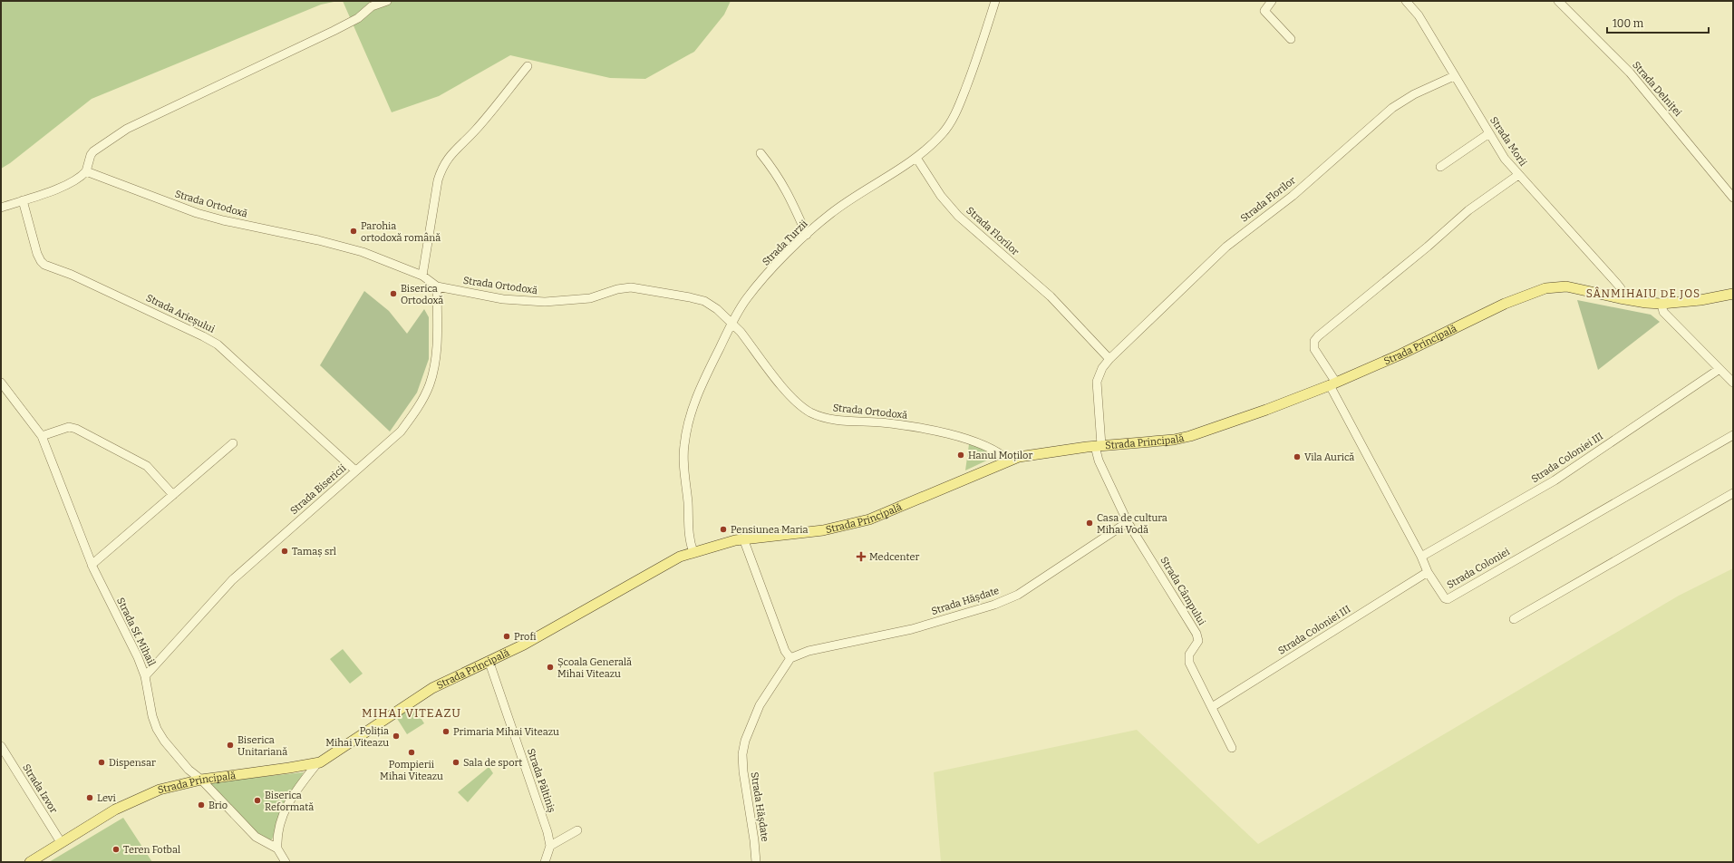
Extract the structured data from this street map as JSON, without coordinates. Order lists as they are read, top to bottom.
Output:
{
  "streets": {
    "main road": ["Strada Principală"],
    "street": [
      "Strada Delniței",
      "Strada Morii",
      "Strada Florilor",
      "Strada Ortodoxă",
      "Strada Turzii",
      "Strada Arieșului",
      "Strada Coloniei III",
      "Strada Bisericii",
      "Strada Coloniei",
      "Strada Câmpului",
      "Strada Hășdate",
      "Strada Sf. Mihail",
      "Strada Păltiniș",
      "Strada Izvor"
    ]
  },
  "crossings": [
    ["Strada Morii", "Strada Florilor"],
    ["Strada Morii", "Strada Principală"],
    ["Strada Morii", "Strada Coloniei"],
    ["Strada Florilor", "Strada Turzii"],
    ["Strada Florilor", "Strada Principală"],
    ["Strada Florilor", "Strada Câmpului"],
    ["Strada Ortodoxă", "Strada Turzii"],
    ["Strada Ortodoxă", "Strada Principală"],
    ["Strada Ortodoxă", "Strada Bisericii"],
    ["Strada Turzii", "Strada Principală"],
    ["Strada Arieșului", "Strada Bisericii"],
    ["Strada Principală", "Strada Coloniei"],
    ["Strada Principală", "Strada Câmpului"],
    ["Strada Principală", "Strada Sf. Mihail"],
    ["Strada Principală", "Strada Păltiniș"],
    ["Strada Principală", "Strada Izvor"],
    ["Strada Coloniei III", "Strada Coloniei"],
    ["Strada Coloniei III", "Strada Câmpului"],
    ["Strada Bisericii", "Strada Sf. Mihail"],
    ["Strada Câmpului", "Strada Hășdate"]
  ],
  "districts": ["SÂNMIHAIU DE JOS", "MIHAI VITEAZU"],
  "places": {
    "other": [
      "Parohia ortodoxă română",
      "Biserica Ortodoxă",
      "Hanul Moților",
      "Vila Aurică",
      "Casa de cultura Mihai Vodă",
      "Pensiunea Maria",
      "Tamaș srl",
      "Profi",
      "Școala Generală Mihai Viteazu",
      "Primaria Mihai Viteazu",
      "Poliția Mihai Viteazu",
      "Biserica Unitariană",
      "Pompierii Mihai Viteazu",
      "Dispensar",
      "Sala de sport",
      "Levi",
      "Biserica Reformată",
      "Brio",
      "Teren Fotbal"
    ],
    "health": ["Medcenter"]
  },
  "scale_bar": "100 m"
}
